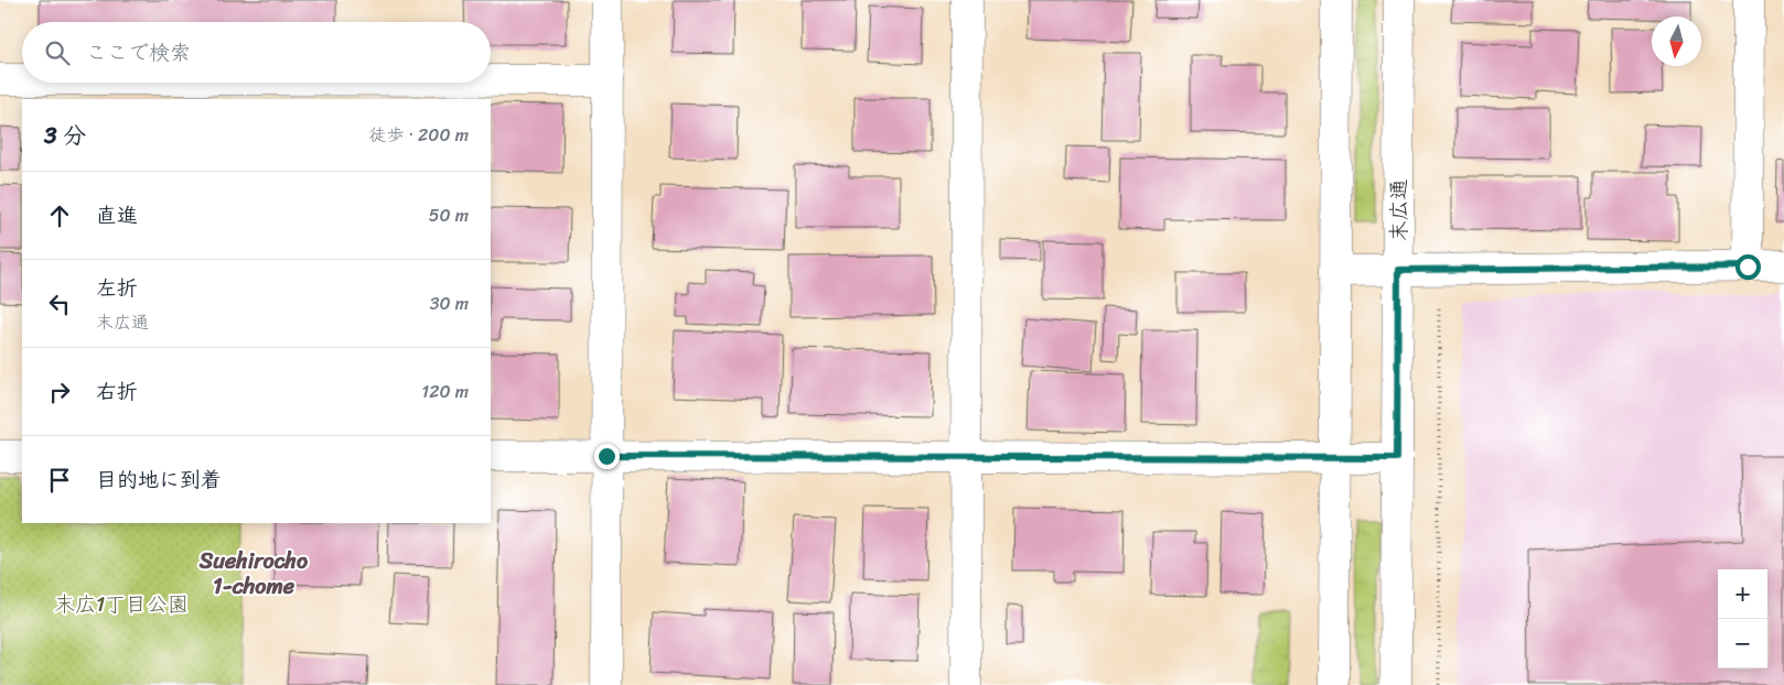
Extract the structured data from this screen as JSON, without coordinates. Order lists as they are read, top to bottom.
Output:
{
  "streets": {
    "street": ["末広通"]
  },
  "districts": ["Suehirocho 1-chome"],
  "parks": ["末広1丁目公園"],
  "north": "bottom",
  "page": {
    "search": "ここで検索",
    "heading": ["3 分", "徒歩 · 200 m"],
    "list": [
      ["直進", "50 m"],
      ["左折", "末広通", "30 m"],
      ["右折", "120 m"],
      "目的地に到着"
    ],
    "map_buttons": ["+", "−"]
  }
}
